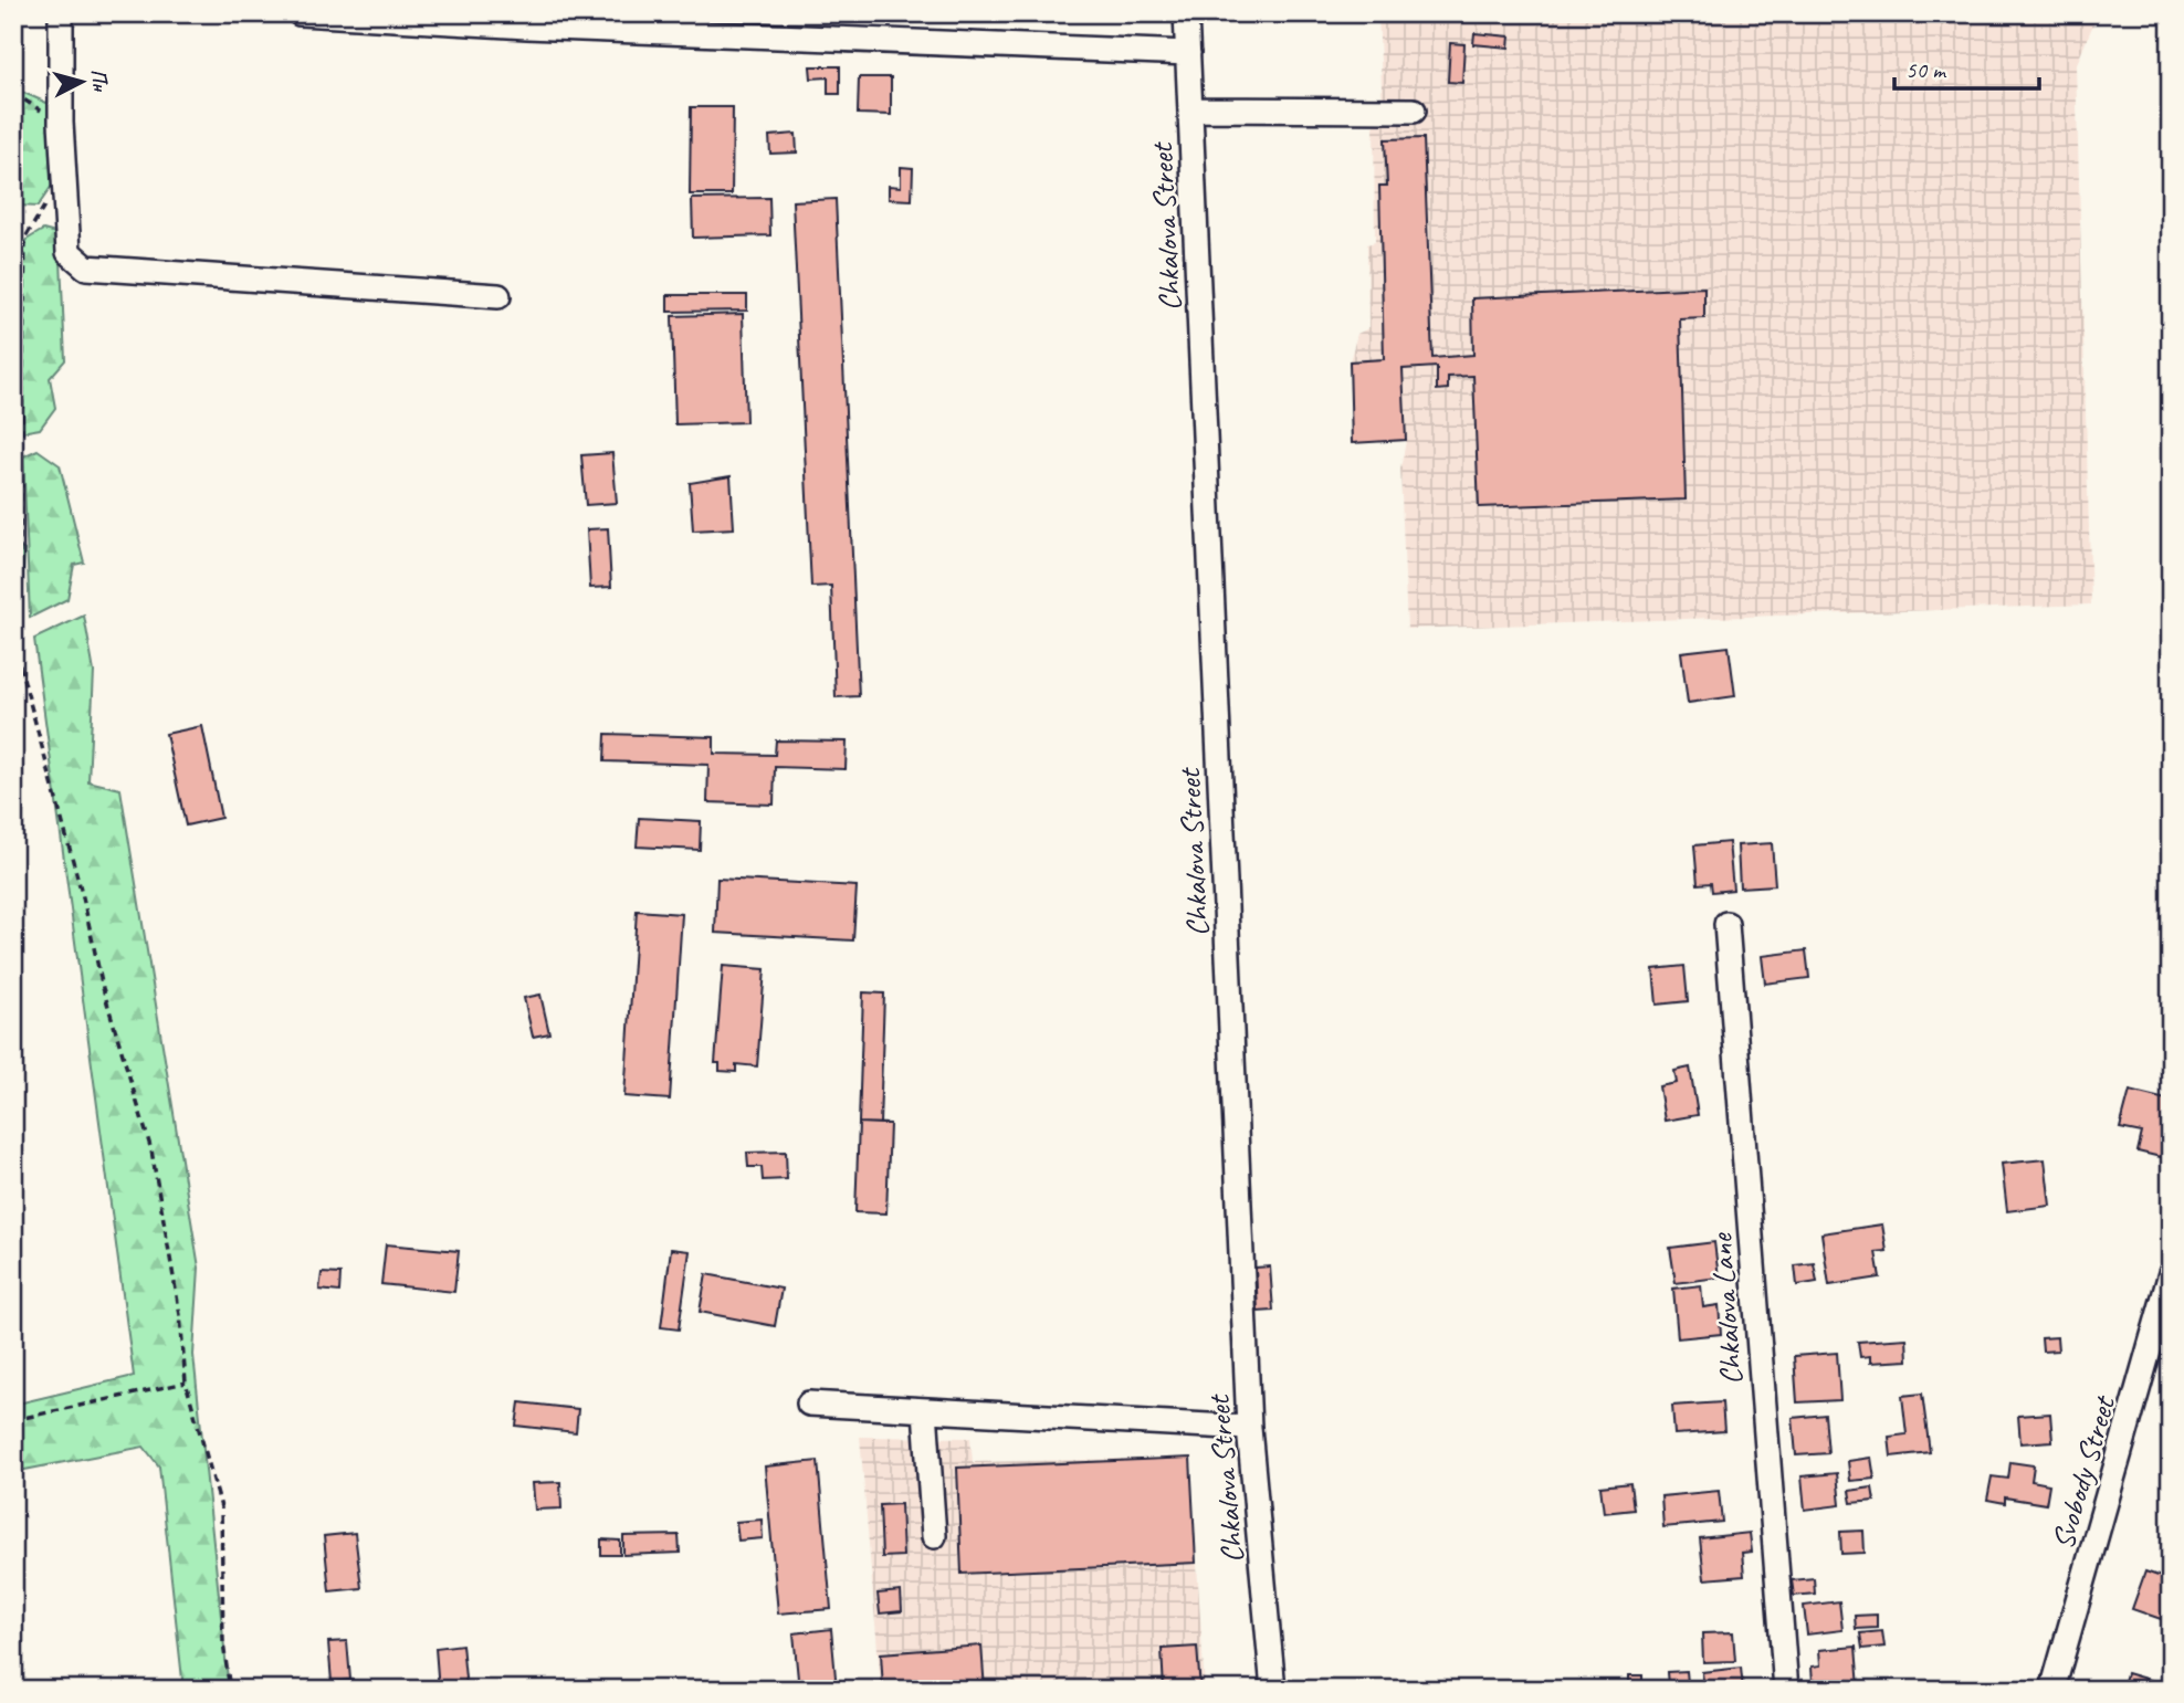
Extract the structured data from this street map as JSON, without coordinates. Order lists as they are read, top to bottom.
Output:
{
  "streets": {
    "street": ["Chkalova Street", "Chkalova Lane", "Svobody Street"]
  },
  "scale_bar": "50 m",
  "north": "right"
}
